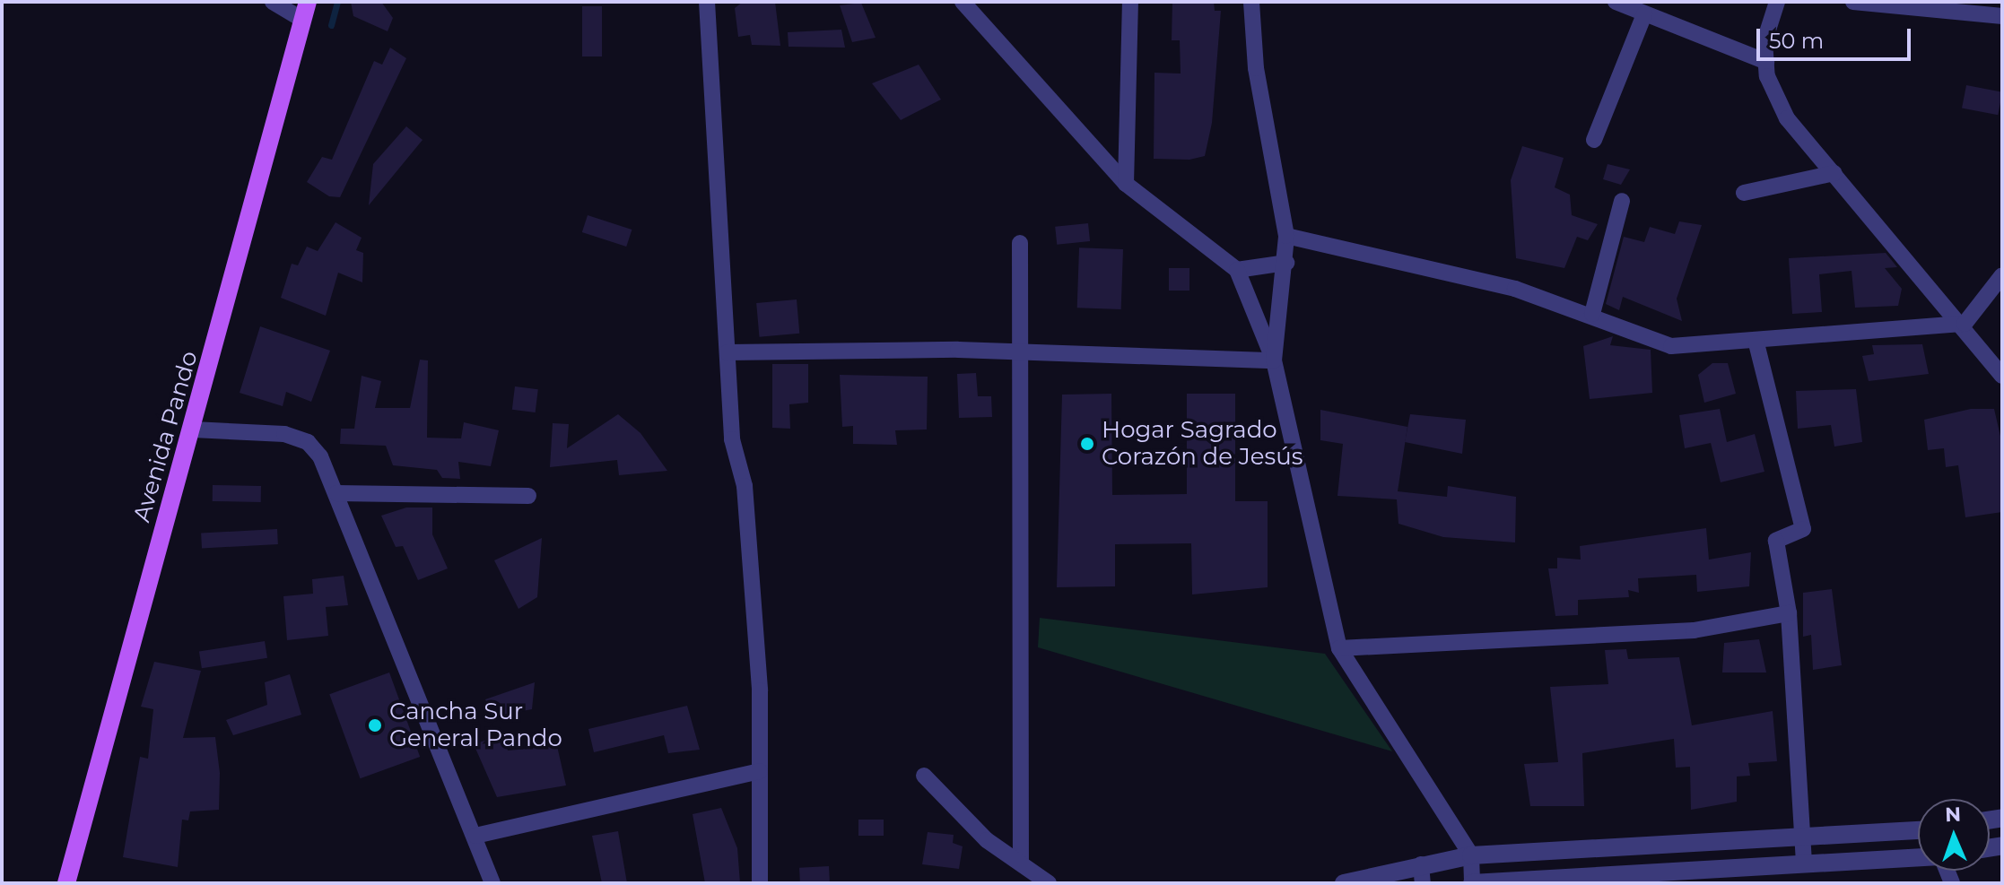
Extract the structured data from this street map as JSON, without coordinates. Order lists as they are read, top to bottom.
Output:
{
  "streets": {
    "main road": ["Avenida Pando"]
  },
  "places": ["Hogar Sagrado Corazón de Jesús", "Cancha Sur General Pando"],
  "scale_bar": "50 m",
  "north": "top"
}
